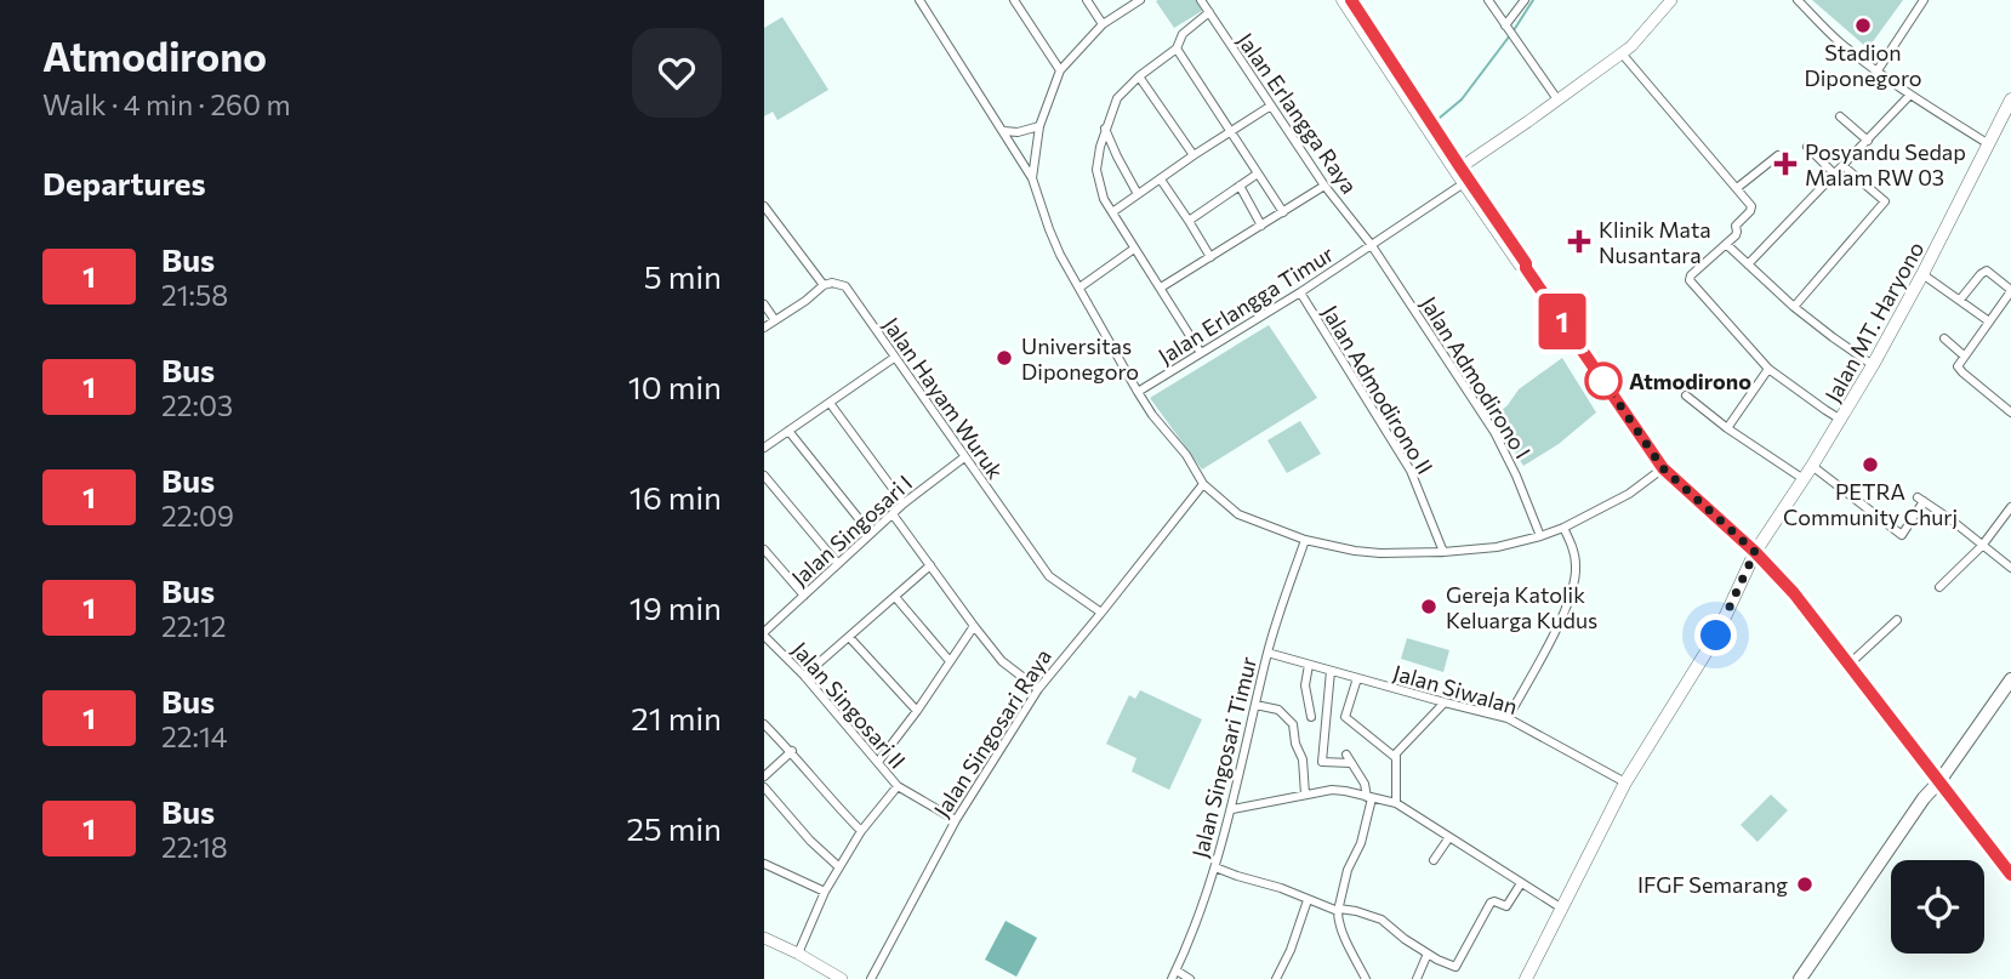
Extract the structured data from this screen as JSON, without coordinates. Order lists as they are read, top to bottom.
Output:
{
  "streets": {
    "main road": ["Jalan MT. Haryono"],
    "street": [
      "Jalan Erlangga Raya",
      "Jalan Erlangga Timur",
      "Jalan Admodirono I",
      "Jalan Admodirono II",
      "Jalan Hayam Wuruk",
      "Jalan Singosari I",
      "Jalan Siwalan",
      "Jalan Singosari II",
      "Jalan Singosari Raya",
      "Jalan Singosari Timur"
    ]
  },
  "crossings": [
    ["Jalan Erlangga Raya", "Jalan Erlangga Timur"],
    ["Jalan Erlangga Raya", "Jalan Admodirono I"],
    ["Jalan Erlangga Timur", "Jalan Admodirono I"],
    ["Jalan Erlangga Timur", "Jalan Admodirono II"],
    ["Jalan MT. Haryono", "Jalan Siwalan"],
    ["Jalan Hayam Wuruk", "Jalan Singosari I"],
    ["Jalan Hayam Wuruk", "Jalan Singosari Raya"],
    ["Jalan Singosari I", "Jalan Singosari II"],
    ["Jalan Siwalan", "Jalan Singosari Timur"],
    ["Jalan Singosari II", "Jalan Singosari Raya"]
  ],
  "places": {
    "other": [
      "Stadion Diponegoro",
      "Universitas Diponegoro",
      "Atmodirono",
      "PETRA Community Churj",
      "Gereja Katolik Keluarga Kudus",
      "IFGF Semarang"
    ],
    "health": ["Posyandu Sedap Malam RW 03", "Klinik Mata Nusantara"]
  },
  "lines": ["bus line 1"],
  "page": {
    "heading": [
      ["Atmodirono", "Walk · 4 min · 260 m"],
      "Departures"
    ],
    "on_map": "1",
    "list": [
      {
        "mark": "1",
        "name": "Bus",
        "note": "21:58",
        "value": "5 min"
      },
      {
        "mark": "1",
        "name": "Bus",
        "note": "22:03",
        "value": "10 min"
      },
      {
        "mark": "1",
        "name": "Bus",
        "note": "22:09",
        "value": "16 min"
      },
      {
        "mark": "1",
        "name": "Bus",
        "note": "22:12",
        "value": "19 min"
      },
      {
        "mark": "1",
        "name": "Bus",
        "note": "22:14",
        "value": "21 min"
      },
      {
        "mark": "1",
        "name": "Bus",
        "note": "22:18",
        "value": "25 min"
      }
    ]
  }
}
